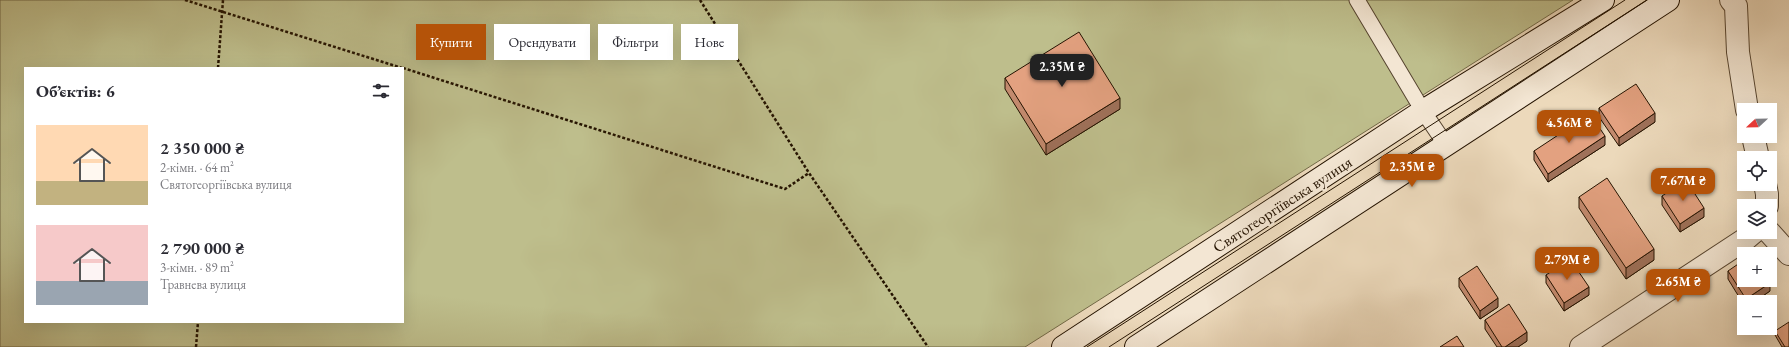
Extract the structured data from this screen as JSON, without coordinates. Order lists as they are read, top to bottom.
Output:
{
  "streets": {
    "main road": ["Святогеоргіївська вулиця"]
  },
  "north": "left",
  "page": {
    "chip": [
      "Купити",
      "Орендувати",
      "Фільтри",
      "Нове"
    ],
    "price": [
      "2.35M ₴",
      "4.56M ₴",
      "2.35M ₴",
      "7.67M ₴",
      "2.79M ₴",
      "2.65M ₴"
    ],
    "heading": "Об’єктів: 6",
    "map_buttons": ["+", "−"],
    "list": [
      {
        "name": "2 350 000 ₴",
        "note": "2-кімн. · 64 m² · Святогеоргіївська вулиця"
      },
      {
        "name": "2 790 000 ₴",
        "note": "3-кімн. · 89 m² · Травнева вулиця"
      }
    ]
  }
}
